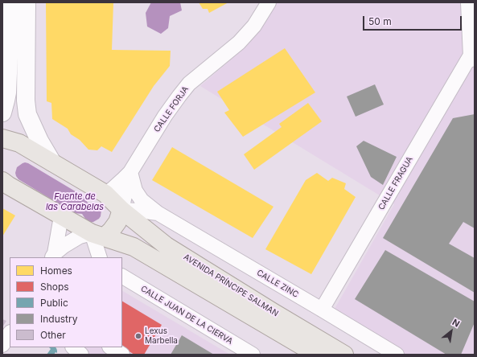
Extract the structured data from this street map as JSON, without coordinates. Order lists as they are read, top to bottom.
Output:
{
  "streets": {
    "main road": ["AVENIDA PRÍNCIPE SALMAN"],
    "street": [
      "CALLE FORJA",
      "CALLE FRAGUA",
      "CALLE ZINC",
      "CALLE JUAN DE LA CIERVA"
    ]
  },
  "crossings": [
    ["CALLE FORJA", "CALLE ZINC"],
    ["CALLE FORJA", "AVENIDA PRÍNCIPE SALMAN"],
    ["CALLE FRAGUA", "CALLE ZINC"],
    ["CALLE ZINC", "AVENIDA PRÍNCIPE SALMAN"]
  ],
  "water": ["Fuente de las Carabelas"],
  "places": ["Lexus Marbella"],
  "legend": [
    "Homes",
    "Shops",
    "Public",
    "Industry",
    "Other"
  ],
  "scale_bar": "50 m",
  "north": "top right"
}
